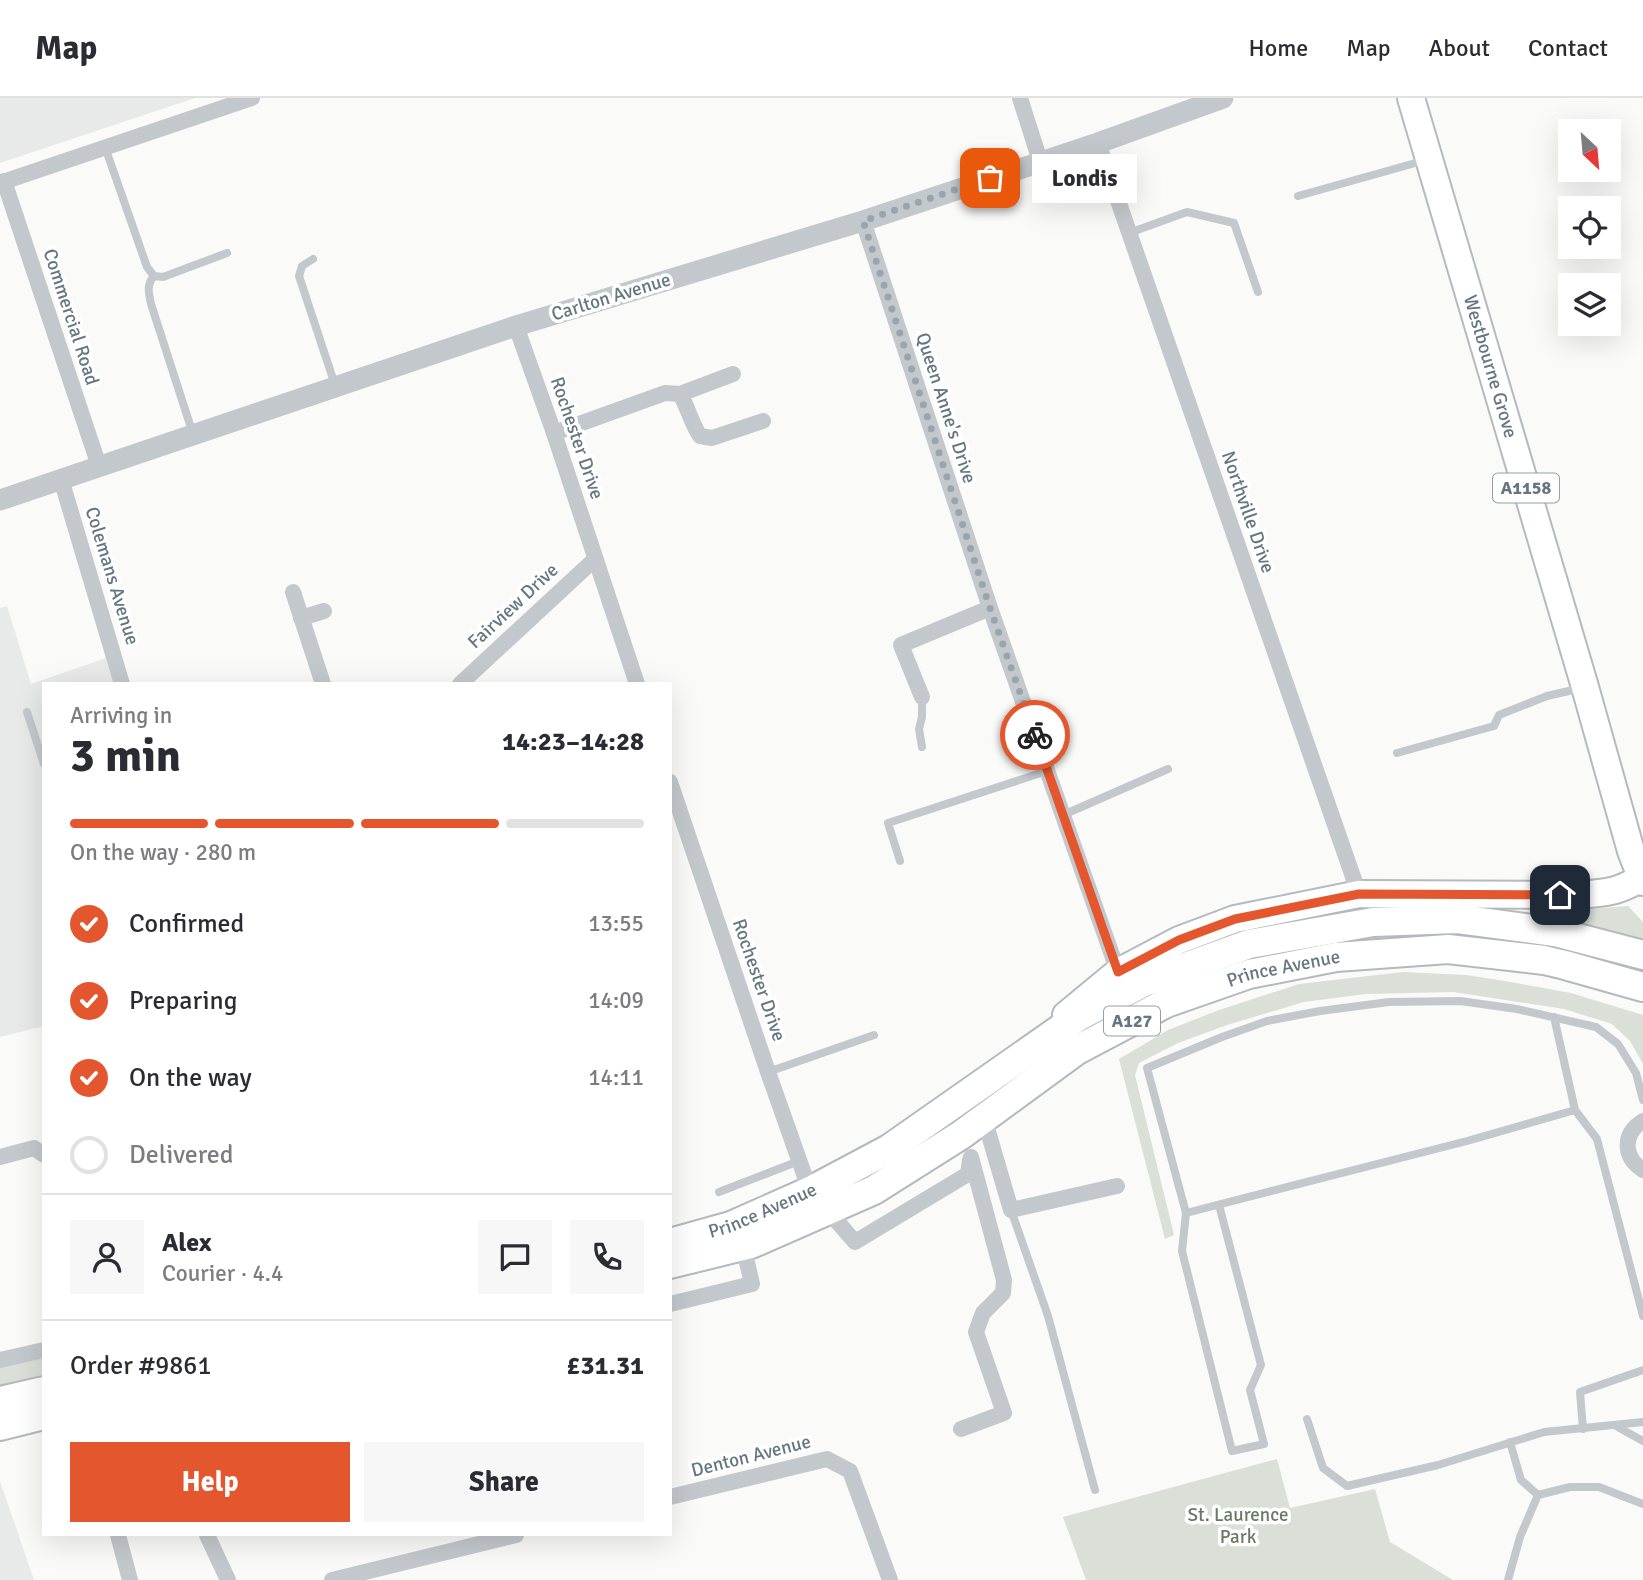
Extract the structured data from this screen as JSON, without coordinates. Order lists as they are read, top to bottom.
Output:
{
  "streets": {
    "highway": ["Prince Avenue", "A127"],
    "main road": ["Westbourne Grove", "A1158"],
    "street": [
      "Carlton Avenue",
      "Commercial Road",
      "Queen Anne's Drive",
      "Rochester Drive",
      "Northville Drive",
      "Colemans Avenue",
      "Fairview Drive",
      "Denton Avenue"
    ]
  },
  "crossings": [
    ["Carlton Avenue", "Commercial Road"],
    ["Carlton Avenue", "Queen Anne's Drive"],
    ["Carlton Avenue", "Rochester Drive"],
    ["Carlton Avenue", "Northville Drive"],
    ["Carlton Avenue", "Colemans Avenue"],
    ["Westbourne Grove", "Prince Avenue"],
    ["Queen Anne's Drive", "Prince Avenue"],
    ["Rochester Drive", "Fairview Drive"],
    ["Rochester Drive", "Prince Avenue"],
    ["Northville Drive", "Prince Avenue"]
  ],
  "parks": ["St. Laurence Park"],
  "places": ["Londis"],
  "north": "bottom right",
  "page": {
    "header": "Map",
    "nav": [
      "Home",
      "Map",
      "About",
      "Contact"
    ],
    "bubble": "Londis",
    "heading": ["3 min", "Arriving in", "14:23–14:28"],
    "panel": [
      "Alex",
      "Courier · 4.4",
      "Order #9861",
      "£31.31"
    ],
    "bar": "On the way · 280 m",
    "list": [
      ["Confirmed", "13:55"],
      ["Preparing", "14:09"],
      ["On the way", "14:11"],
      "Delivered"
    ],
    "buttons": ["Help", "Share"]
  }
}
